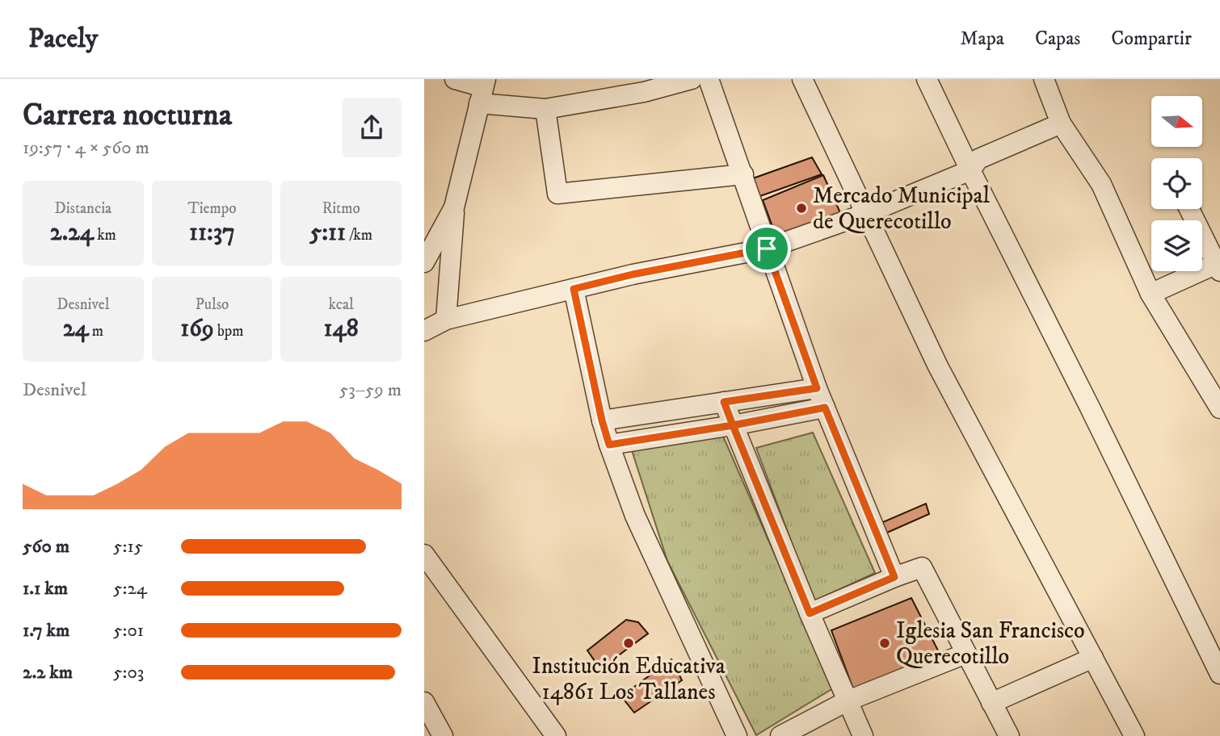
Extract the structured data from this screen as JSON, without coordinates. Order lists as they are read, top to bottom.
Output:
{
  "places": ["Mercado Municipal de Querecotillo", "Institución Educativa 14861 Los Tallanes", "Iglesia San Francisco Querecotillo"],
  "north": "right",
  "page": {
    "header": "Pacely",
    "nav": ["Mapa", "Capas", "Compartir"],
    "heading": ["Carrera nocturna", "19:57 · 4 × 560 m"],
    "stats": [
      ["Distancia", "2.24 km"],
      ["Tiempo", "11:37"],
      ["Ritmo", "5:11 /km"],
      ["Desnivel", "24 m"],
      ["Pulso", "169 bpm"],
      ["kcal", "148"]
    ],
    "chart": ["Desnivel", "53–59 m"],
    "list": [
      {
        "name": "560 m",
        "note": "5:15"
      },
      {
        "name": "1.1 km",
        "note": "5:24"
      },
      {
        "name": "1.7 km",
        "note": "5:01"
      },
      {
        "name": "2.2 km",
        "note": "5:03"
      }
    ]
  }
}
